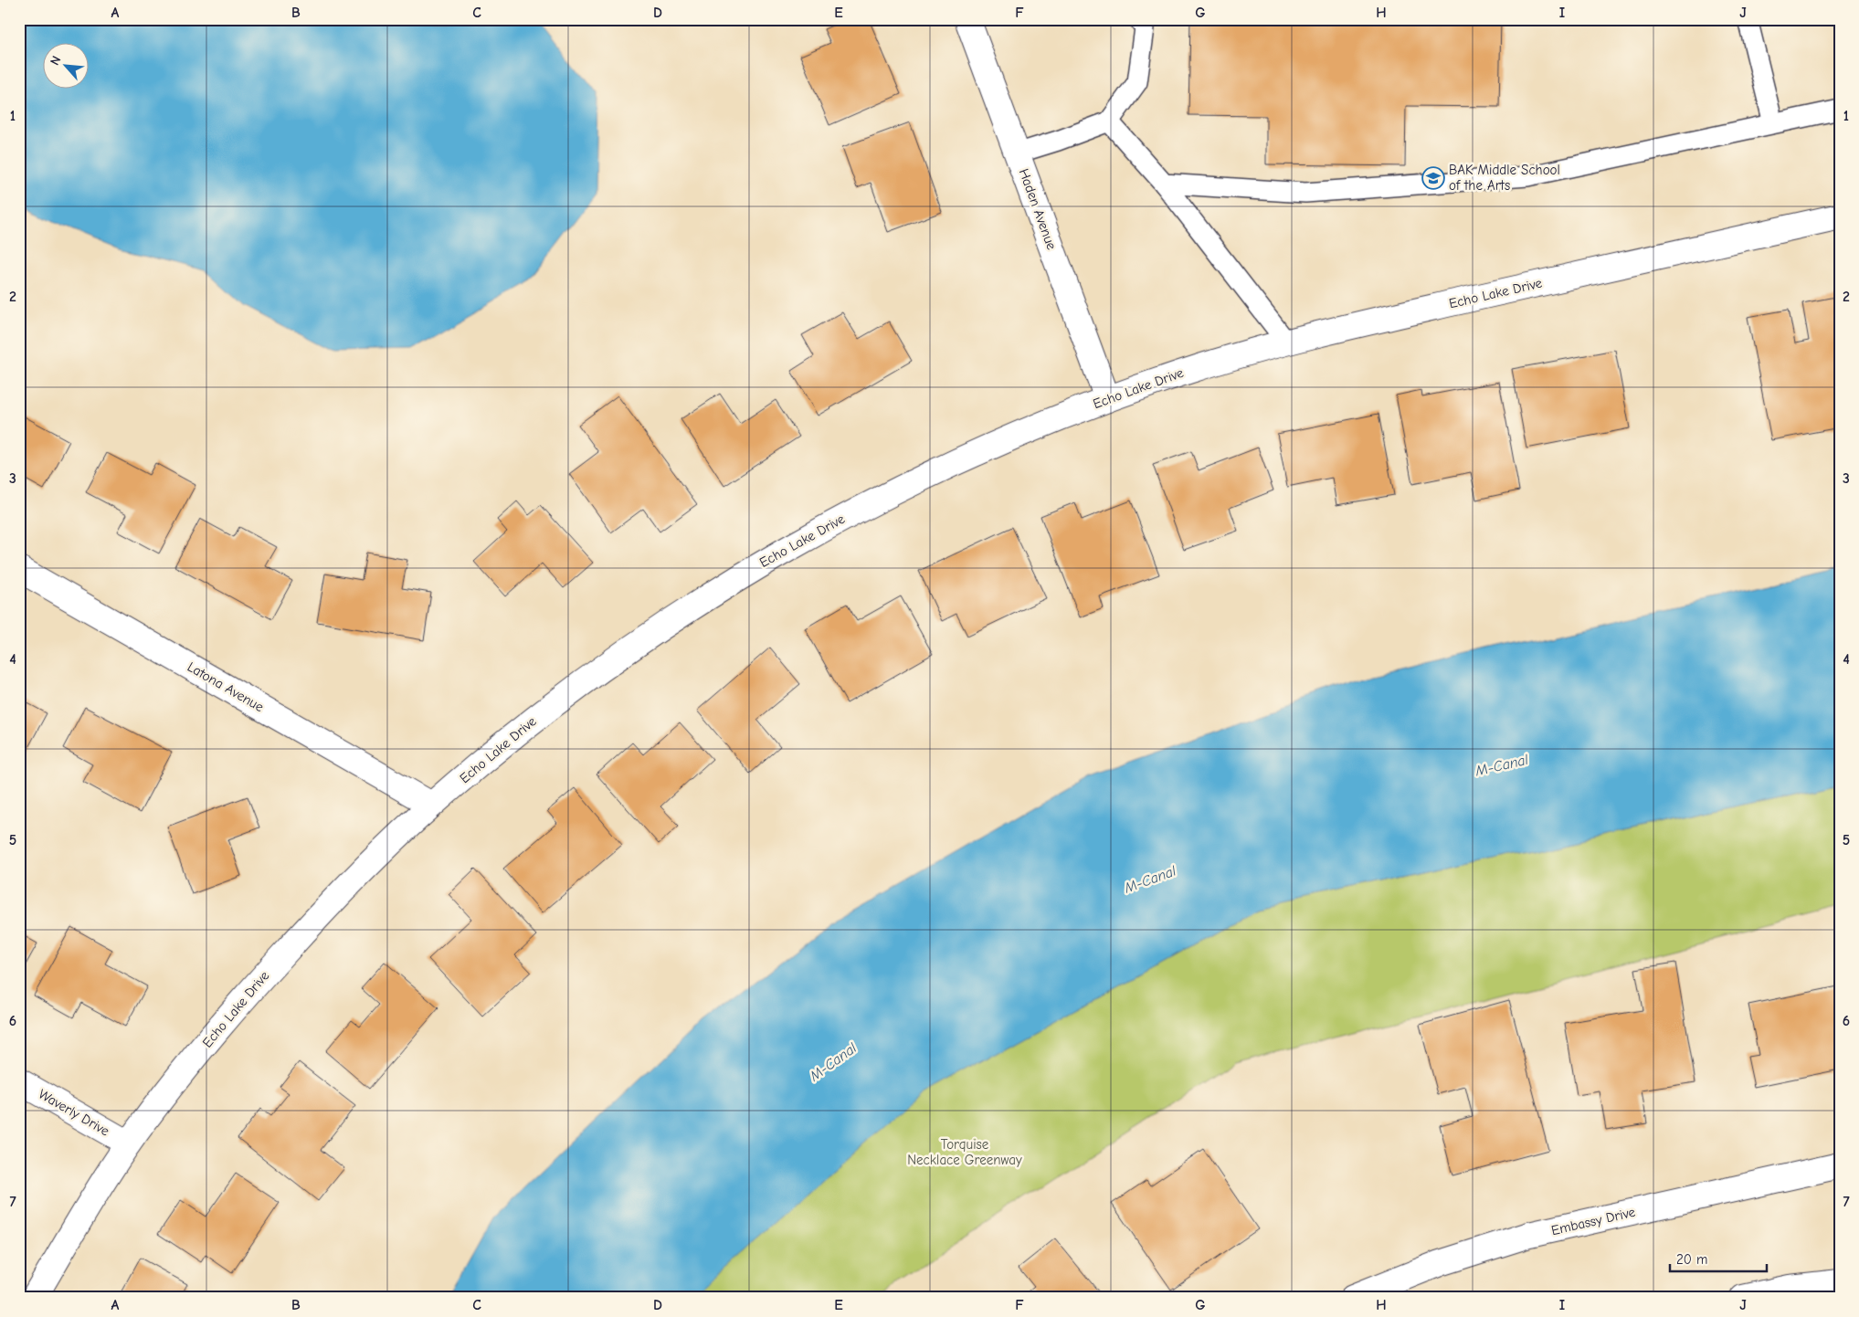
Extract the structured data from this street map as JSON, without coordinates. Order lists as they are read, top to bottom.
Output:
{
  "streets": {
    "street": [
      "Haden Avenue",
      "Echo Lake Drive",
      "Latona Avenue",
      "Waverly Drive",
      "Embassy Drive"
    ]
  },
  "crossings": [
    ["Haden Avenue", "Echo Lake Drive"],
    ["Echo Lake Drive", "Latona Avenue"],
    ["Echo Lake Drive", "Waverly Drive"]
  ],
  "water": ["M-Canal"],
  "parks": ["Torquise Necklace Greenway"],
  "places": {
    "school or university": ["BAK Middle School of the Arts"]
  },
  "scale_bar": "20 m",
  "north": "top left",
  "grid": {
    "columns": [
      "A",
      "B",
      "C",
      "D",
      "E",
      "F",
      "G",
      "H",
      "I",
      "J"
    ],
    "rows": [
      "1",
      "2",
      "3",
      "4",
      "5",
      "6",
      "7"
    ]
  }
}
